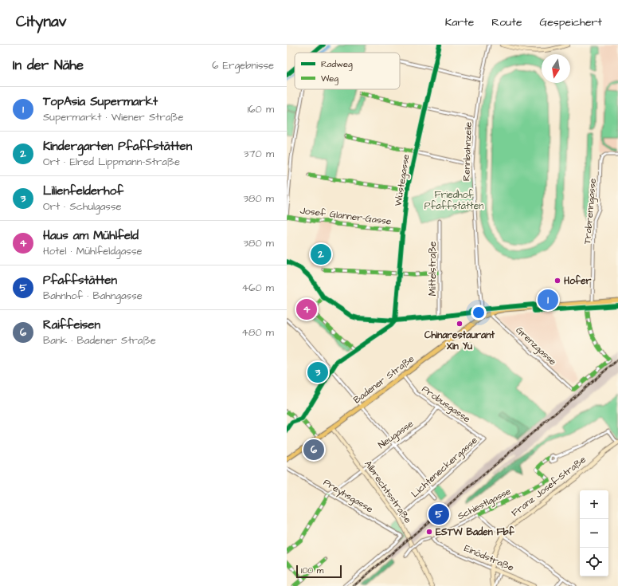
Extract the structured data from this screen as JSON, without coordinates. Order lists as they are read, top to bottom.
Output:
{
  "streets": {
    "main road": ["Badener Straße"],
    "street": [
      "Rennbahnzeile",
      "Wüstegasse",
      "Trabrenngasse",
      "Josef Glanner-Gasse",
      "Mittelstraße",
      "Grenzgasse",
      "Probusgasse",
      "Neugasse",
      "Lichteneckergasse",
      "Franz Josef-Straße",
      "Albrechtsstraße",
      "Preyhsgasse",
      "Schiestlgasse",
      "Einödstraße"
    ]
  },
  "crossings": [
    ["Rennbahnzeile", "Badener Straße"],
    ["Wüstegasse", "Josef Glanner-Gasse"],
    ["Trabrenngasse", "Badener Straße"],
    ["Grenzgasse", "Badener Straße"],
    ["Badener Straße", "Probusgasse"],
    ["Badener Straße", "Albrechtsstraße"],
    ["Probusgasse", "Neugasse"],
    ["Probusgasse", "Lichteneckergasse"],
    ["Neugasse", "Albrechtsstraße"],
    ["Neugasse", "Preyhsgasse"],
    ["Lichteneckergasse", "Albrechtsstraße"],
    ["Franz Josef-Straße", "Einödstraße"],
    ["Schiestlgasse", "Einödstraße"]
  ],
  "parks": ["Friedhof Pfaffstätten"],
  "places": ["Hofer", "Chinarestaurant Xin Yu", "ESTW Baden Fbf"],
  "legend": ["Radweg", "Weg"],
  "scale_bar": "100 m",
  "north": "bottom",
  "page": {
    "header": "Citynav",
    "nav": ["Karte", "Route", "Gespeichert"],
    "heading": ["In der Nähe", "6 Ergebnisse"],
    "list": [
      {
        "mark": "1",
        "name": "TopAsia Supermarkt",
        "note": "Supermarkt · Wiener Straße",
        "value": "160 m"
      },
      {
        "mark": "2",
        "name": "Kindergarten Pfaffstätten",
        "note": "Ort · Elred Lippmann-Straße",
        "value": "370 m"
      },
      {
        "mark": "3",
        "name": "Lilienfelderhof",
        "note": "Ort · Schulgasse",
        "value": "380 m"
      },
      {
        "mark": "4",
        "name": "Haus am Mühlfeld",
        "note": "Hotel · Mühlfeldgasse",
        "value": "380 m"
      },
      {
        "mark": "5",
        "name": "Pfaffstätten",
        "note": "Bahnhof · Bahngasse",
        "value": "460 m"
      },
      {
        "mark": "6",
        "name": "Raiffeisen",
        "note": "Bank · Badener Straße",
        "value": "480 m"
      }
    ],
    "pins": [
      "2",
      "1",
      "4",
      "3",
      "6",
      "5"
    ],
    "map_buttons": ["+", "−"],
    "scale": "100 m"
  }
}
